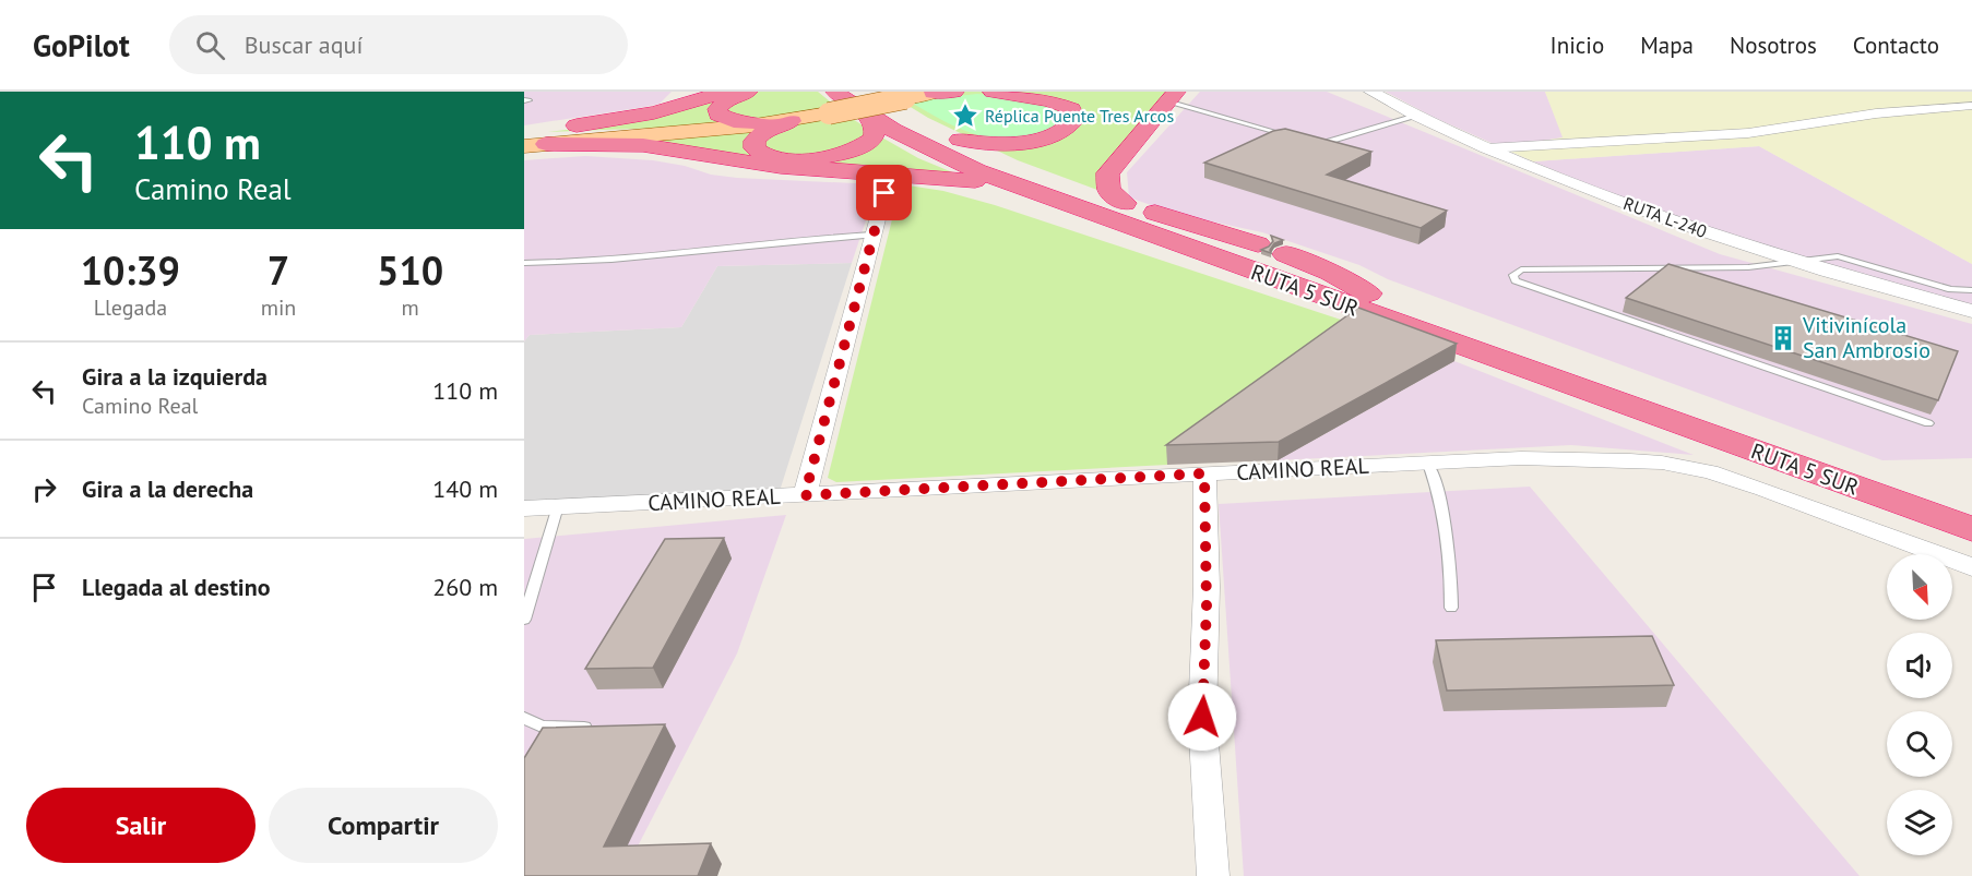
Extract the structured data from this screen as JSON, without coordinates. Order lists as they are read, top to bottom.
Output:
{
  "streets": {
    "highway": ["RUTA 5 SUR"],
    "street": ["RUTA L-240", "CAMINO REAL"]
  },
  "places": {
    "place": ["Réplica Puente Tres Arcos"],
    "building": ["Vitivinícola San Ambrosio"]
  },
  "north": "bottom right",
  "page": {
    "header": "GoPilot",
    "search": "Buscar aquí",
    "nav": [
      "Inicio",
      "Mapa",
      "Nosotros",
      "Contacto"
    ],
    "turn": ["110 m", "Camino Real"],
    "eta": [
      "10:39",
      "Llegada",
      "7",
      "min",
      "510",
      "m"
    ],
    "list": [
      {
        "name": "Gira a la izquierda",
        "note": "Camino Real",
        "value": "110 m"
      },
      {
        "name": "Gira a la derecha",
        "value": "140 m"
      },
      {
        "name": "Llegada al destino",
        "value": "260 m"
      }
    ],
    "buttons": ["Salir", "Compartir"]
  }
}
